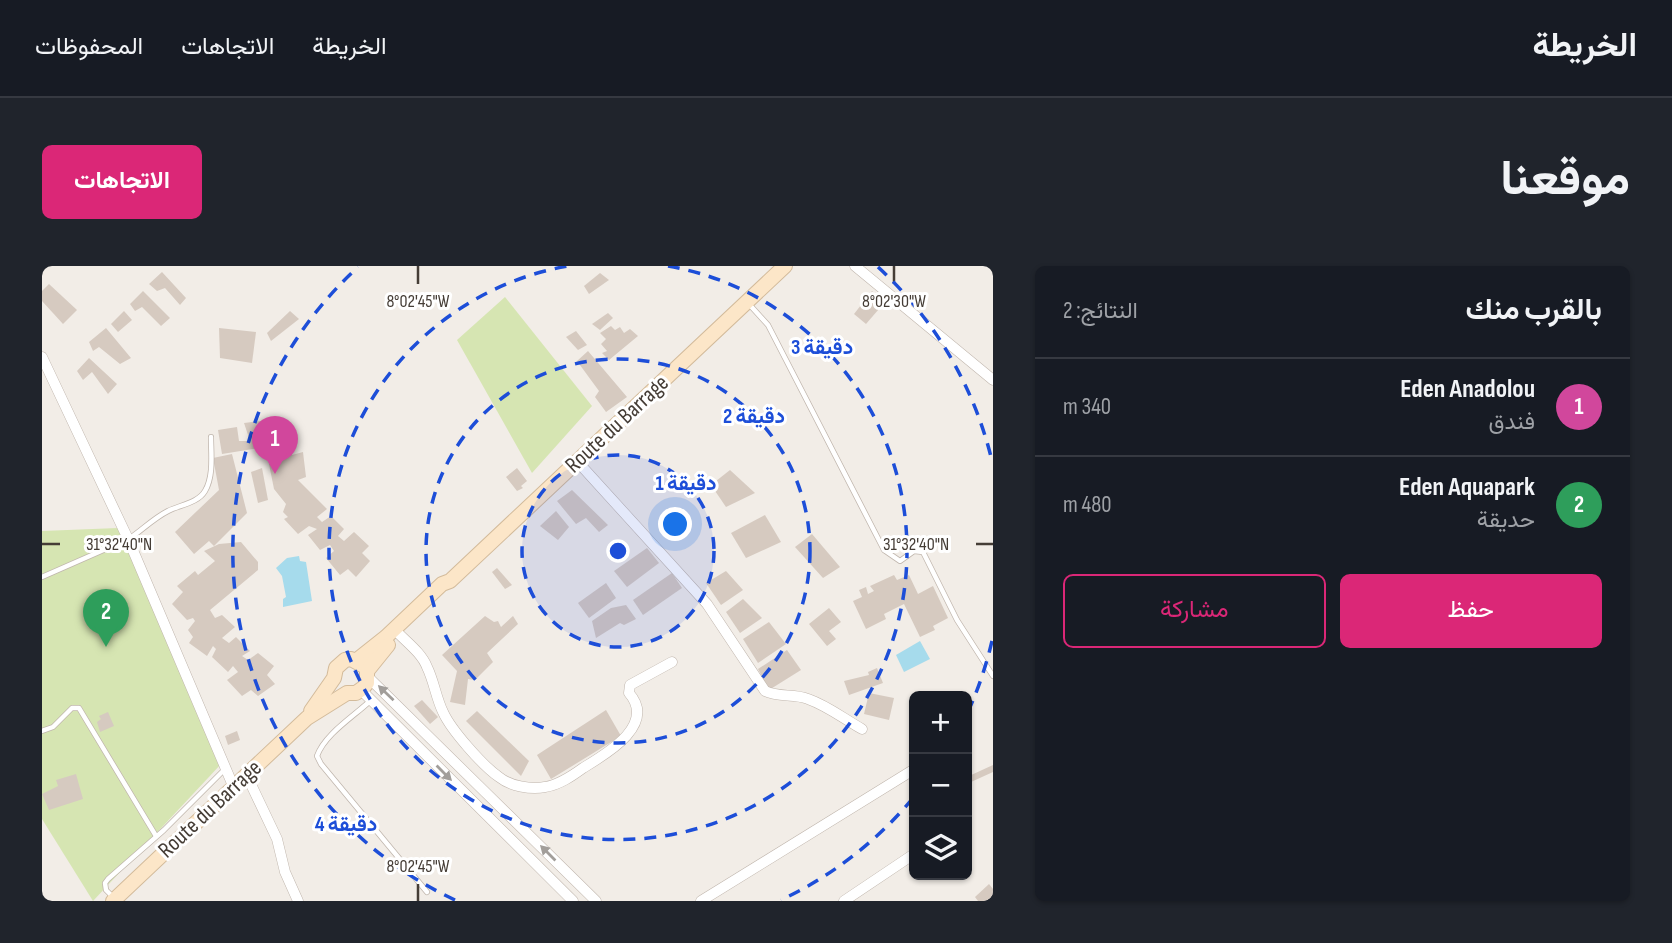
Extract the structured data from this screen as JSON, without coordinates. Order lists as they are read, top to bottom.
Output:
{
  "streets": {
    "main road": ["Route du Barrage"]
  },
  "page": {
    "header": "الخريطة",
    "nav": ["الخريطة", "الاتجاهات", "المحفوظات"],
    "title": "موقعنا",
    "buttons": [
      "الاتجاهات",
      ["حفظ", "مشاركة"]
    ],
    "heading": ["بالقرب منك", "النتائج: 2"],
    "list": [
      {
        "mark": "1",
        "name": "Eden Anadolou",
        "note": "فندق",
        "value": "340 m"
      },
      {
        "mark": "2",
        "name": "Eden Aquapark",
        "note": "حديقة",
        "value": "480 m"
      }
    ],
    "pins": ["1", "2"],
    "map_buttons": ["+", "−"]
  },
  "coordinates": ["8°02'45\"W", "8°02'30\"W", "31°32'40\"N"],
  "rings": [
    "3 دقيقة",
    "2 دقيقة",
    "1 دقيقة",
    "4 دقيقة"
  ]
}
